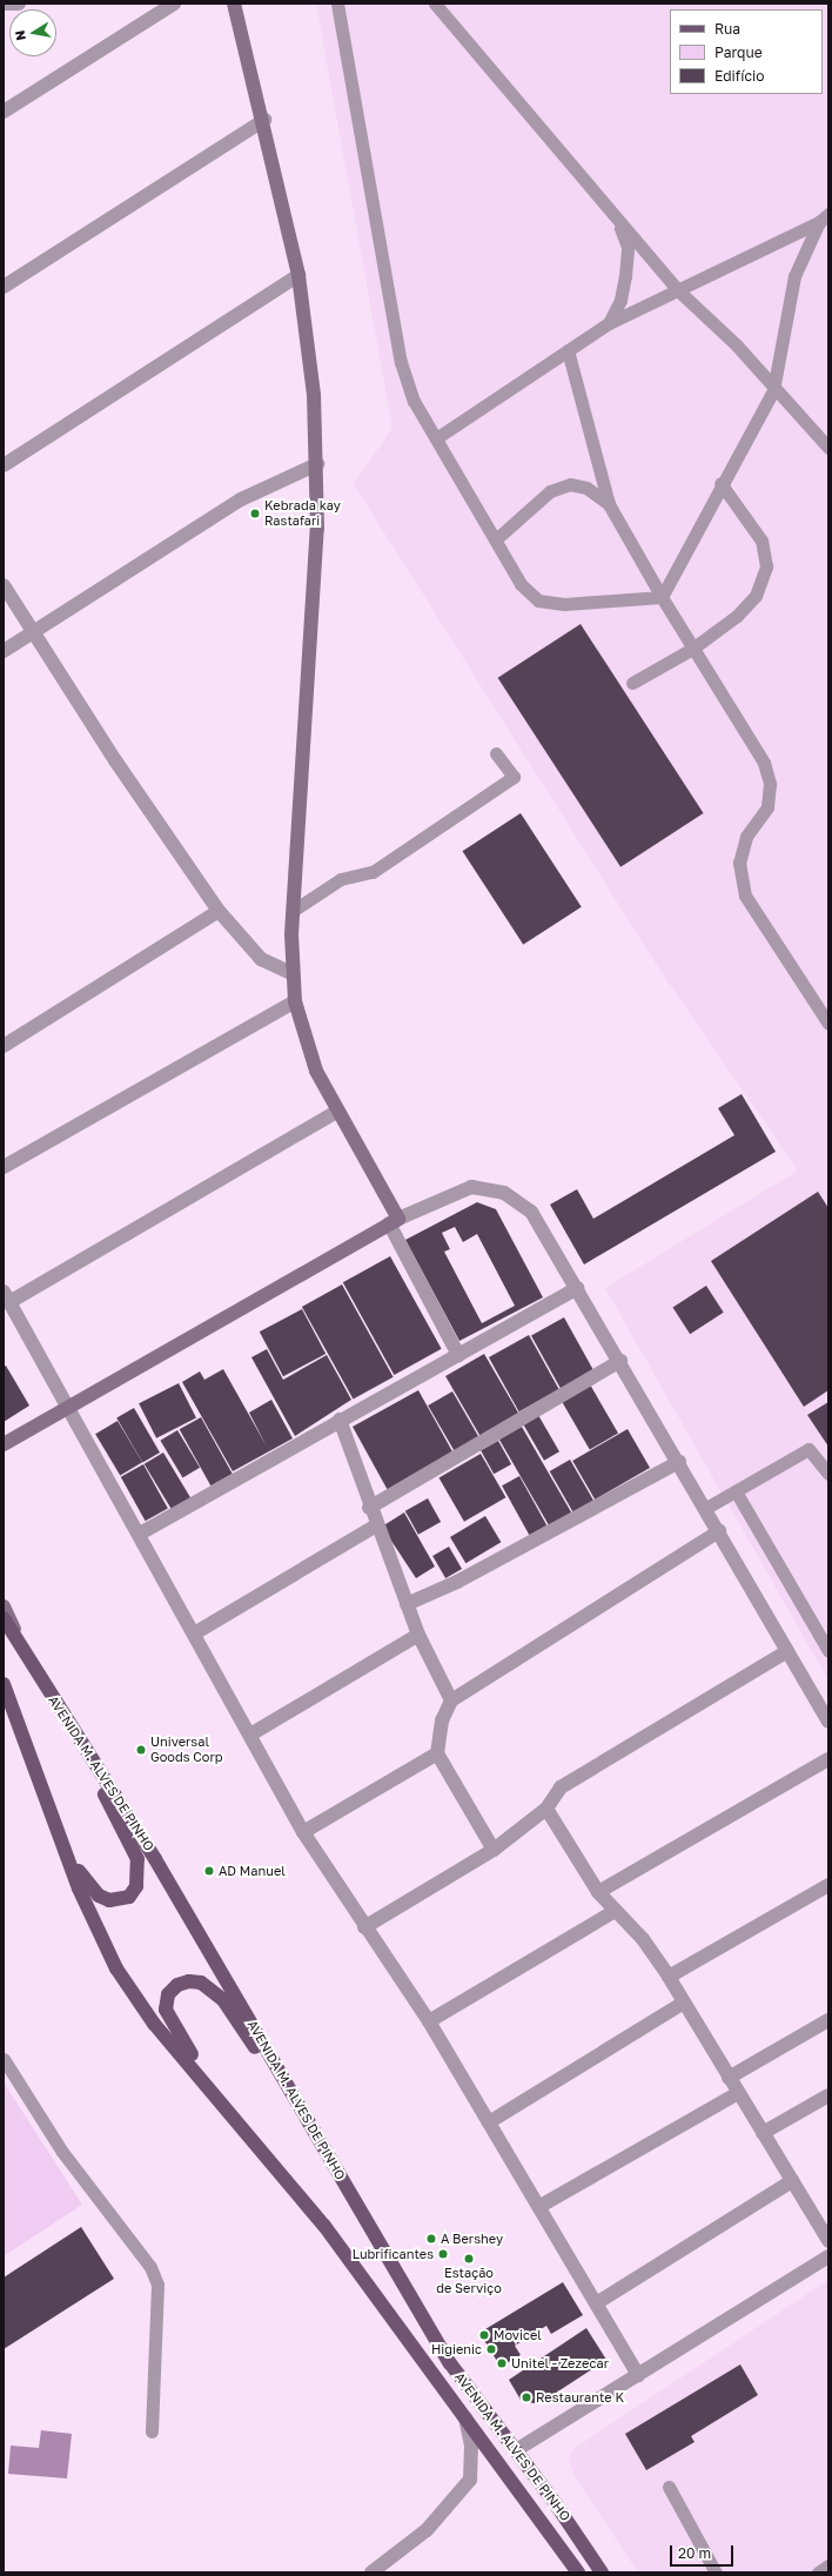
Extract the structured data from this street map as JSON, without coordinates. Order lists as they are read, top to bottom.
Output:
{
  "streets": {
    "main road": ["AVENIDA M. ALVES DE PINHO"]
  },
  "places": [
    "Kebrada kay Rastafari",
    "Universal Goods Corp",
    "AD Manuel",
    "A Bershey",
    "Lubrificantes",
    "Estação de Serviço",
    "Movicel",
    "Higienic",
    "Unitel - Zezecar",
    "Restaurante K"
  ],
  "legend": ["Rua", "Parque", "Edifício"],
  "scale_bar": "20 m",
  "north": "left"
}
